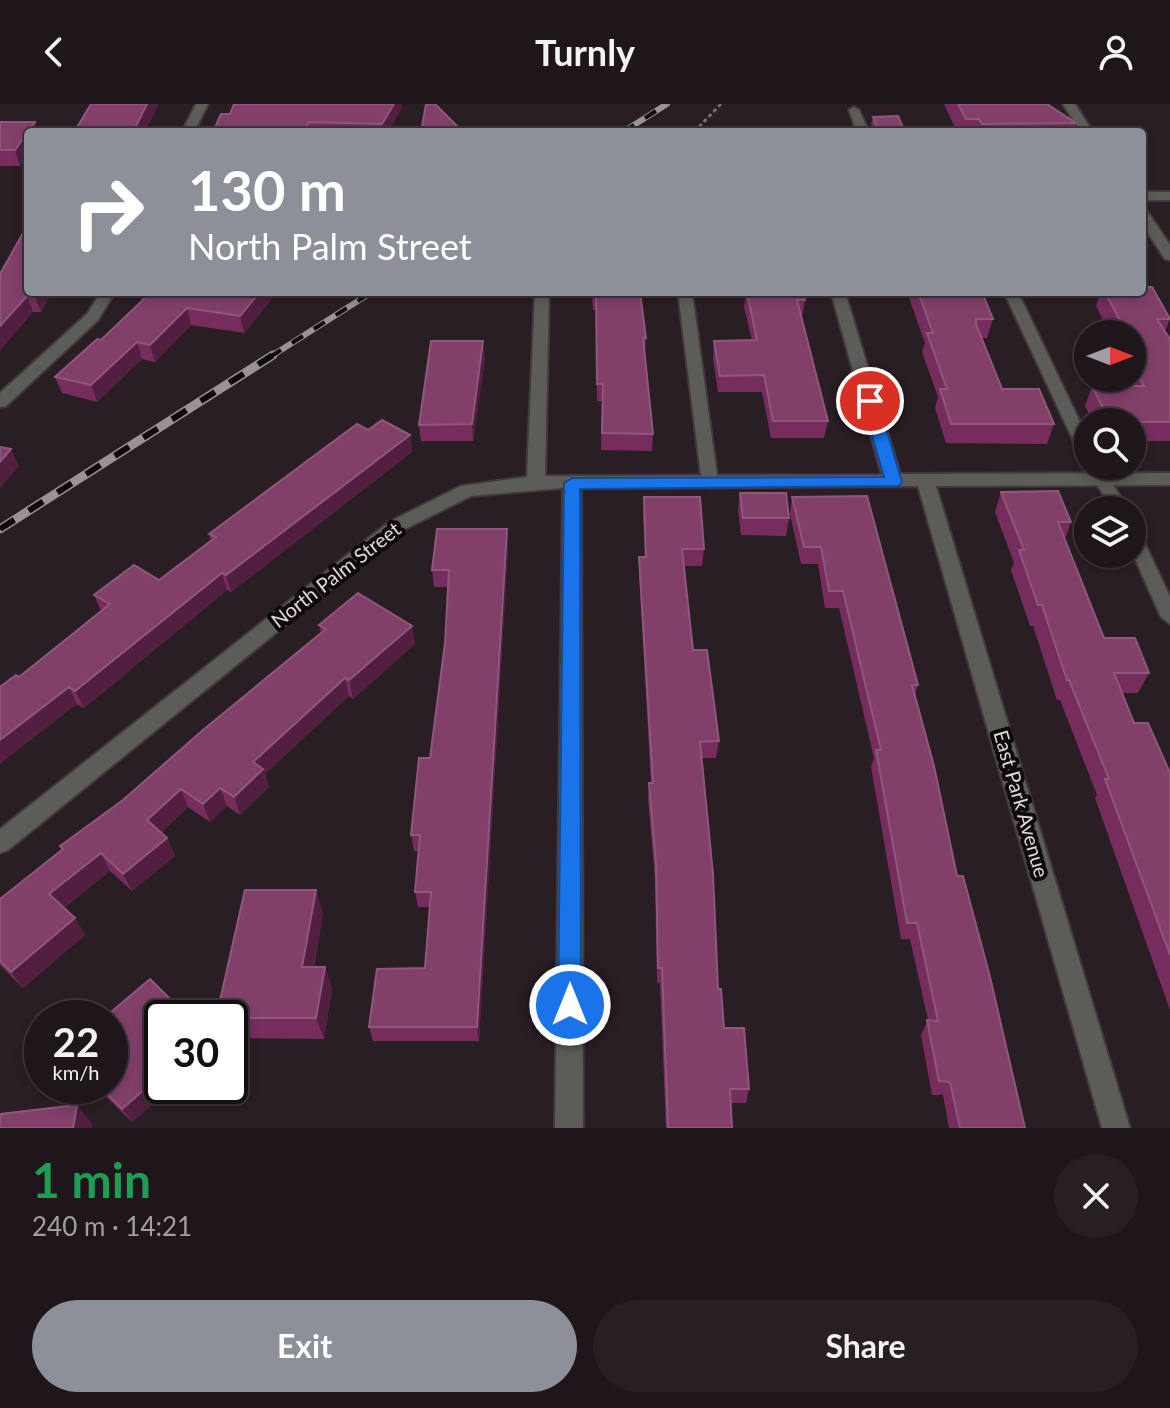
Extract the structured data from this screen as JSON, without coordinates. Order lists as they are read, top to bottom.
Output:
{
  "streets": {
    "street": ["North Palm Street", "East Park Avenue"]
  },
  "crossings": [
    ["North Palm Street", "East Park Avenue"]
  ],
  "north": "right",
  "page": {
    "header": "Turnly",
    "turn": ["130 m", "North Palm Street"],
    "speed": "22 km/h",
    "limit": "30",
    "heading": ["1 min", "240 m · 14:21"],
    "buttons": ["Exit", "Share"]
  }
}
